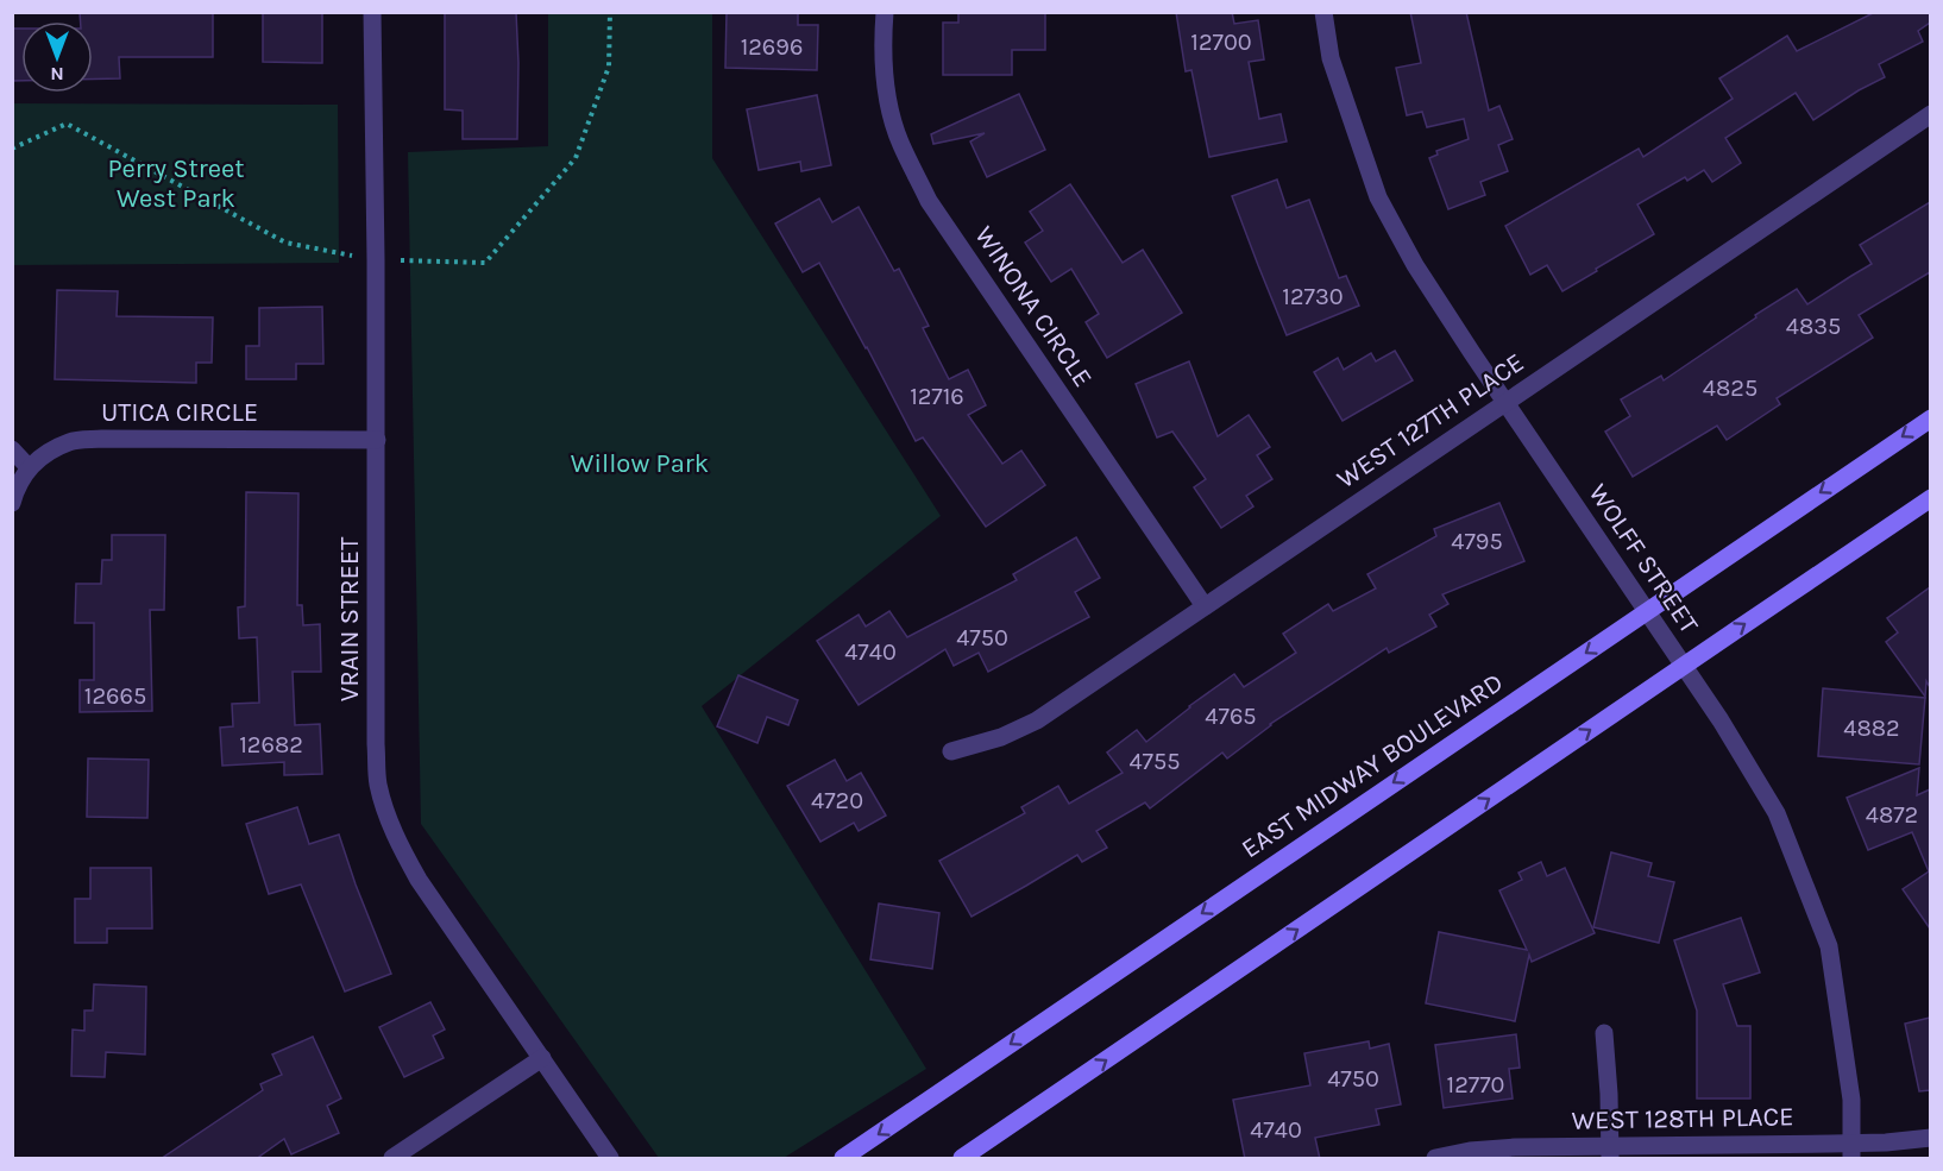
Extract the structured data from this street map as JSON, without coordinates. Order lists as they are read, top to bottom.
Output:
{
  "streets": {
    "main road": ["EAST MIDWAY BOULEVARD"],
    "street": [
      "WINONA CIRCLE",
      "UTICA CIRCLE",
      "WEST 127TH PLACE",
      "WOLFF STREET",
      "VRAIN STREET",
      "WEST 128TH PLACE"
    ]
  },
  "crossings": [
    ["WINONA CIRCLE", "WEST 127TH PLACE"],
    ["UTICA CIRCLE", "VRAIN STREET"],
    ["WEST 127TH PLACE", "WOLFF STREET"],
    ["WOLFF STREET", "EAST MIDWAY BOULEVARD"],
    ["WOLFF STREET", "WEST 128TH PLACE"]
  ],
  "parks": ["Perry Street West Park", "Willow Park"],
  "house_numbers": [
    "12700",
    "12696",
    "12730",
    "4835",
    "4825",
    "12716",
    "4795",
    "4750",
    "4740",
    "12665",
    "4765",
    "4882",
    "12682",
    "4755",
    "4720",
    "4872",
    "4750",
    "12770",
    "4740"
  ],
  "north": "bottom"
}
